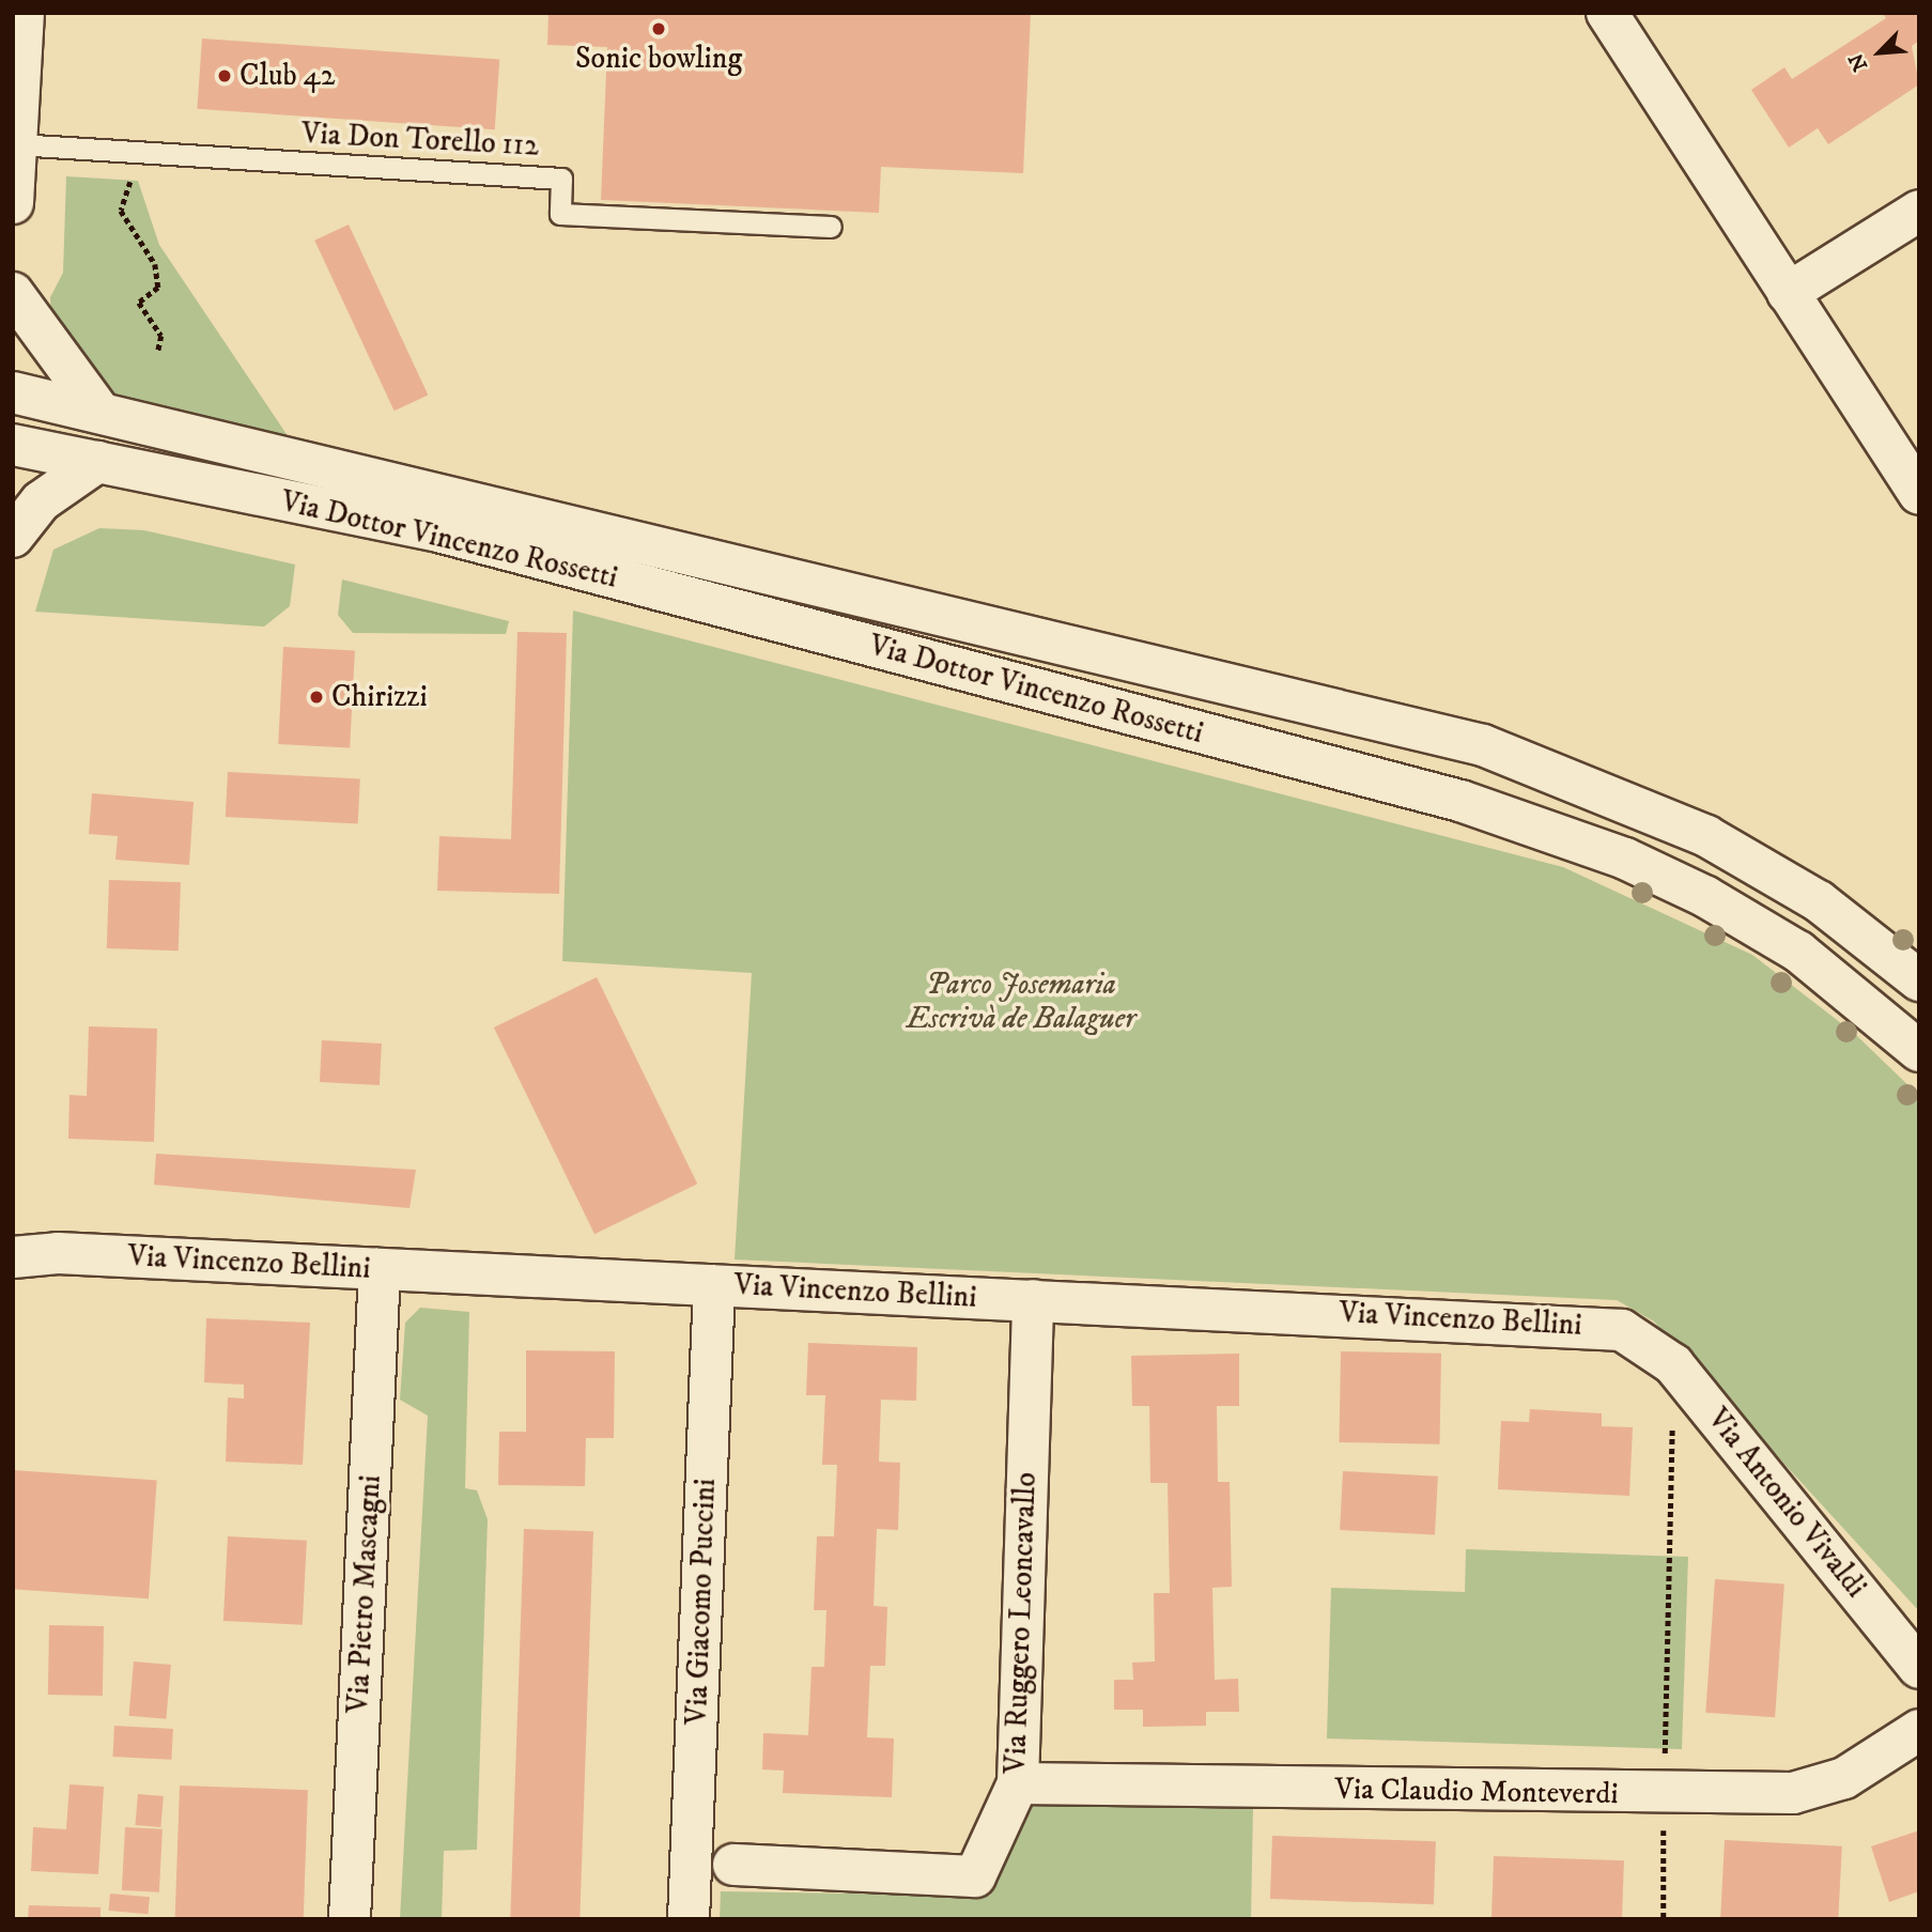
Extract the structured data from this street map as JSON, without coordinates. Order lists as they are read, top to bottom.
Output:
{
  "streets": {
    "street": [
      "Via Dottor Vincenzo Rossetti",
      "Via Vincenzo Bellini",
      "Via Antonio Vivaldi",
      "Via Pietro Mascagni",
      "Via Giacomo Puccini",
      "Via Ruggero Leoncavallo",
      "Via Claudio Monteverdi"
    ],
    "lane": ["Via Don Torello 112"]
  },
  "crossings": [
    ["Via Vincenzo Bellini", "Via Antonio Vivaldi"],
    ["Via Vincenzo Bellini", "Via Pietro Mascagni"],
    ["Via Vincenzo Bellini", "Via Giacomo Puccini"],
    ["Via Vincenzo Bellini", "Via Ruggero Leoncavallo"],
    ["Via Ruggero Leoncavallo", "Via Claudio Monteverdi"]
  ],
  "parks": ["Parco Josemaria Escrivà de Balaguer"],
  "places": ["Sonic bowling", "Club 42", "Chirizzi"],
  "north": "bottom left"
}
